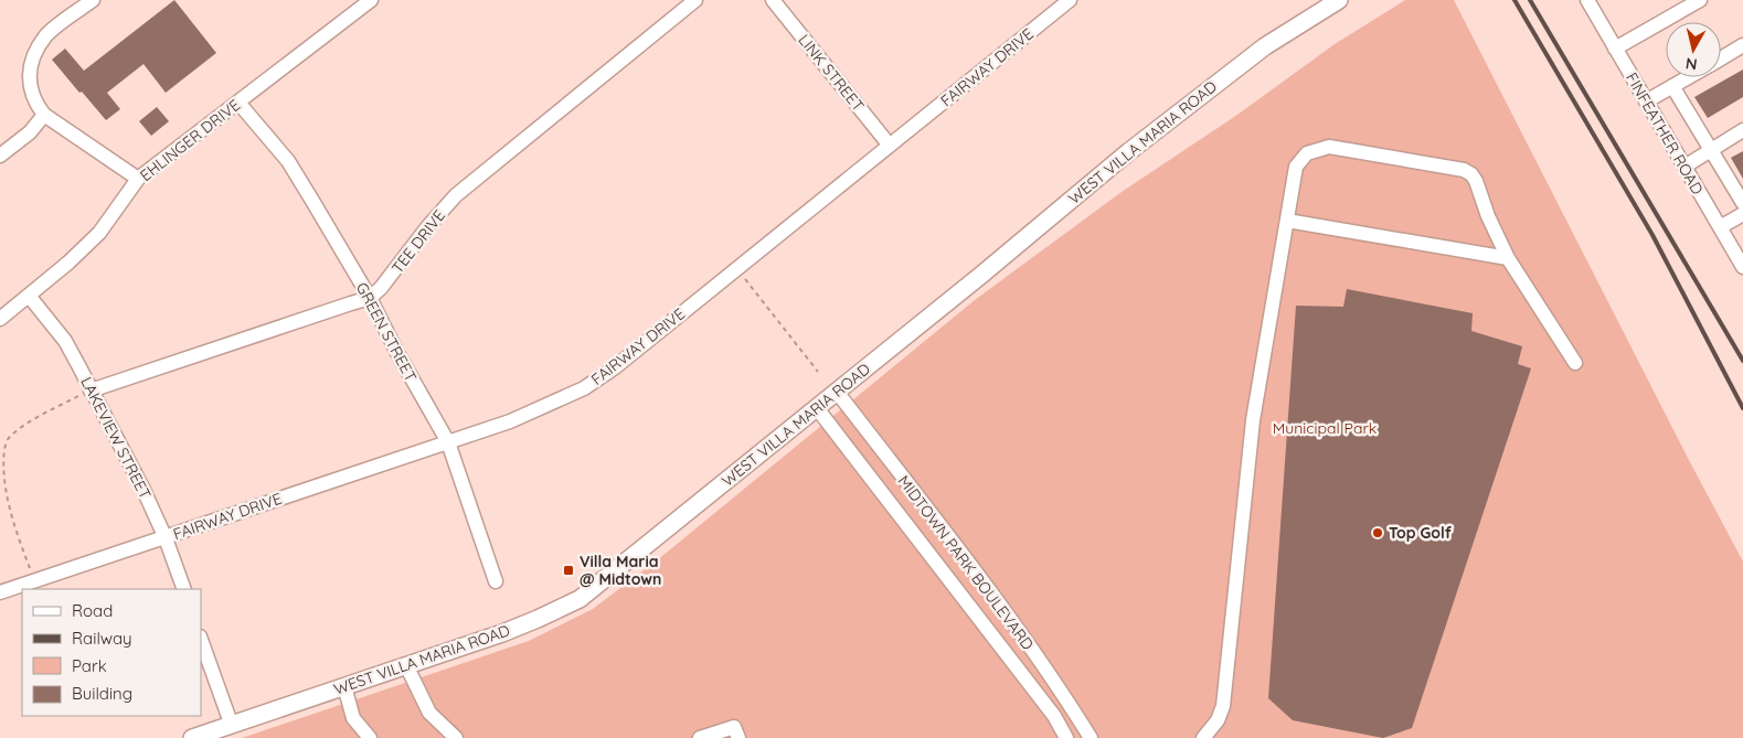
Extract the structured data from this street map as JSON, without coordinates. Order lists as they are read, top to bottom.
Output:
{
  "streets": {
    "main road": ["WEST VILLA MARIA ROAD"],
    "street": [
      "FAIRWAY DRIVE",
      "LINK STREET",
      "FINFEATHER ROAD",
      "EHLINGER DRIVE",
      "TEE DRIVE",
      "GREEN STREET",
      "LAKEVIEW STREET",
      "MIDTOWN PARK BOULEVARD"
    ]
  },
  "crossings": [
    ["FAIRWAY DRIVE", "LINK STREET"],
    ["FAIRWAY DRIVE", "GREEN STREET"],
    ["FAIRWAY DRIVE", "LAKEVIEW STREET"],
    ["EHLINGER DRIVE", "GREEN STREET"],
    ["EHLINGER DRIVE", "LAKEVIEW STREET"],
    ["WEST VILLA MARIA ROAD", "MIDTOWN PARK BOULEVARD"],
    ["TEE DRIVE", "GREEN STREET"],
    ["TEE DRIVE", "LAKEVIEW STREET"]
  ],
  "parks": ["Municipal Park"],
  "places": {
    "other": ["Top Golf"],
    "transit": ["Villa Maria @ Midtown"]
  },
  "legend": [
    "Road",
    "Railway",
    "Park",
    "Building"
  ],
  "north": "bottom"
}
